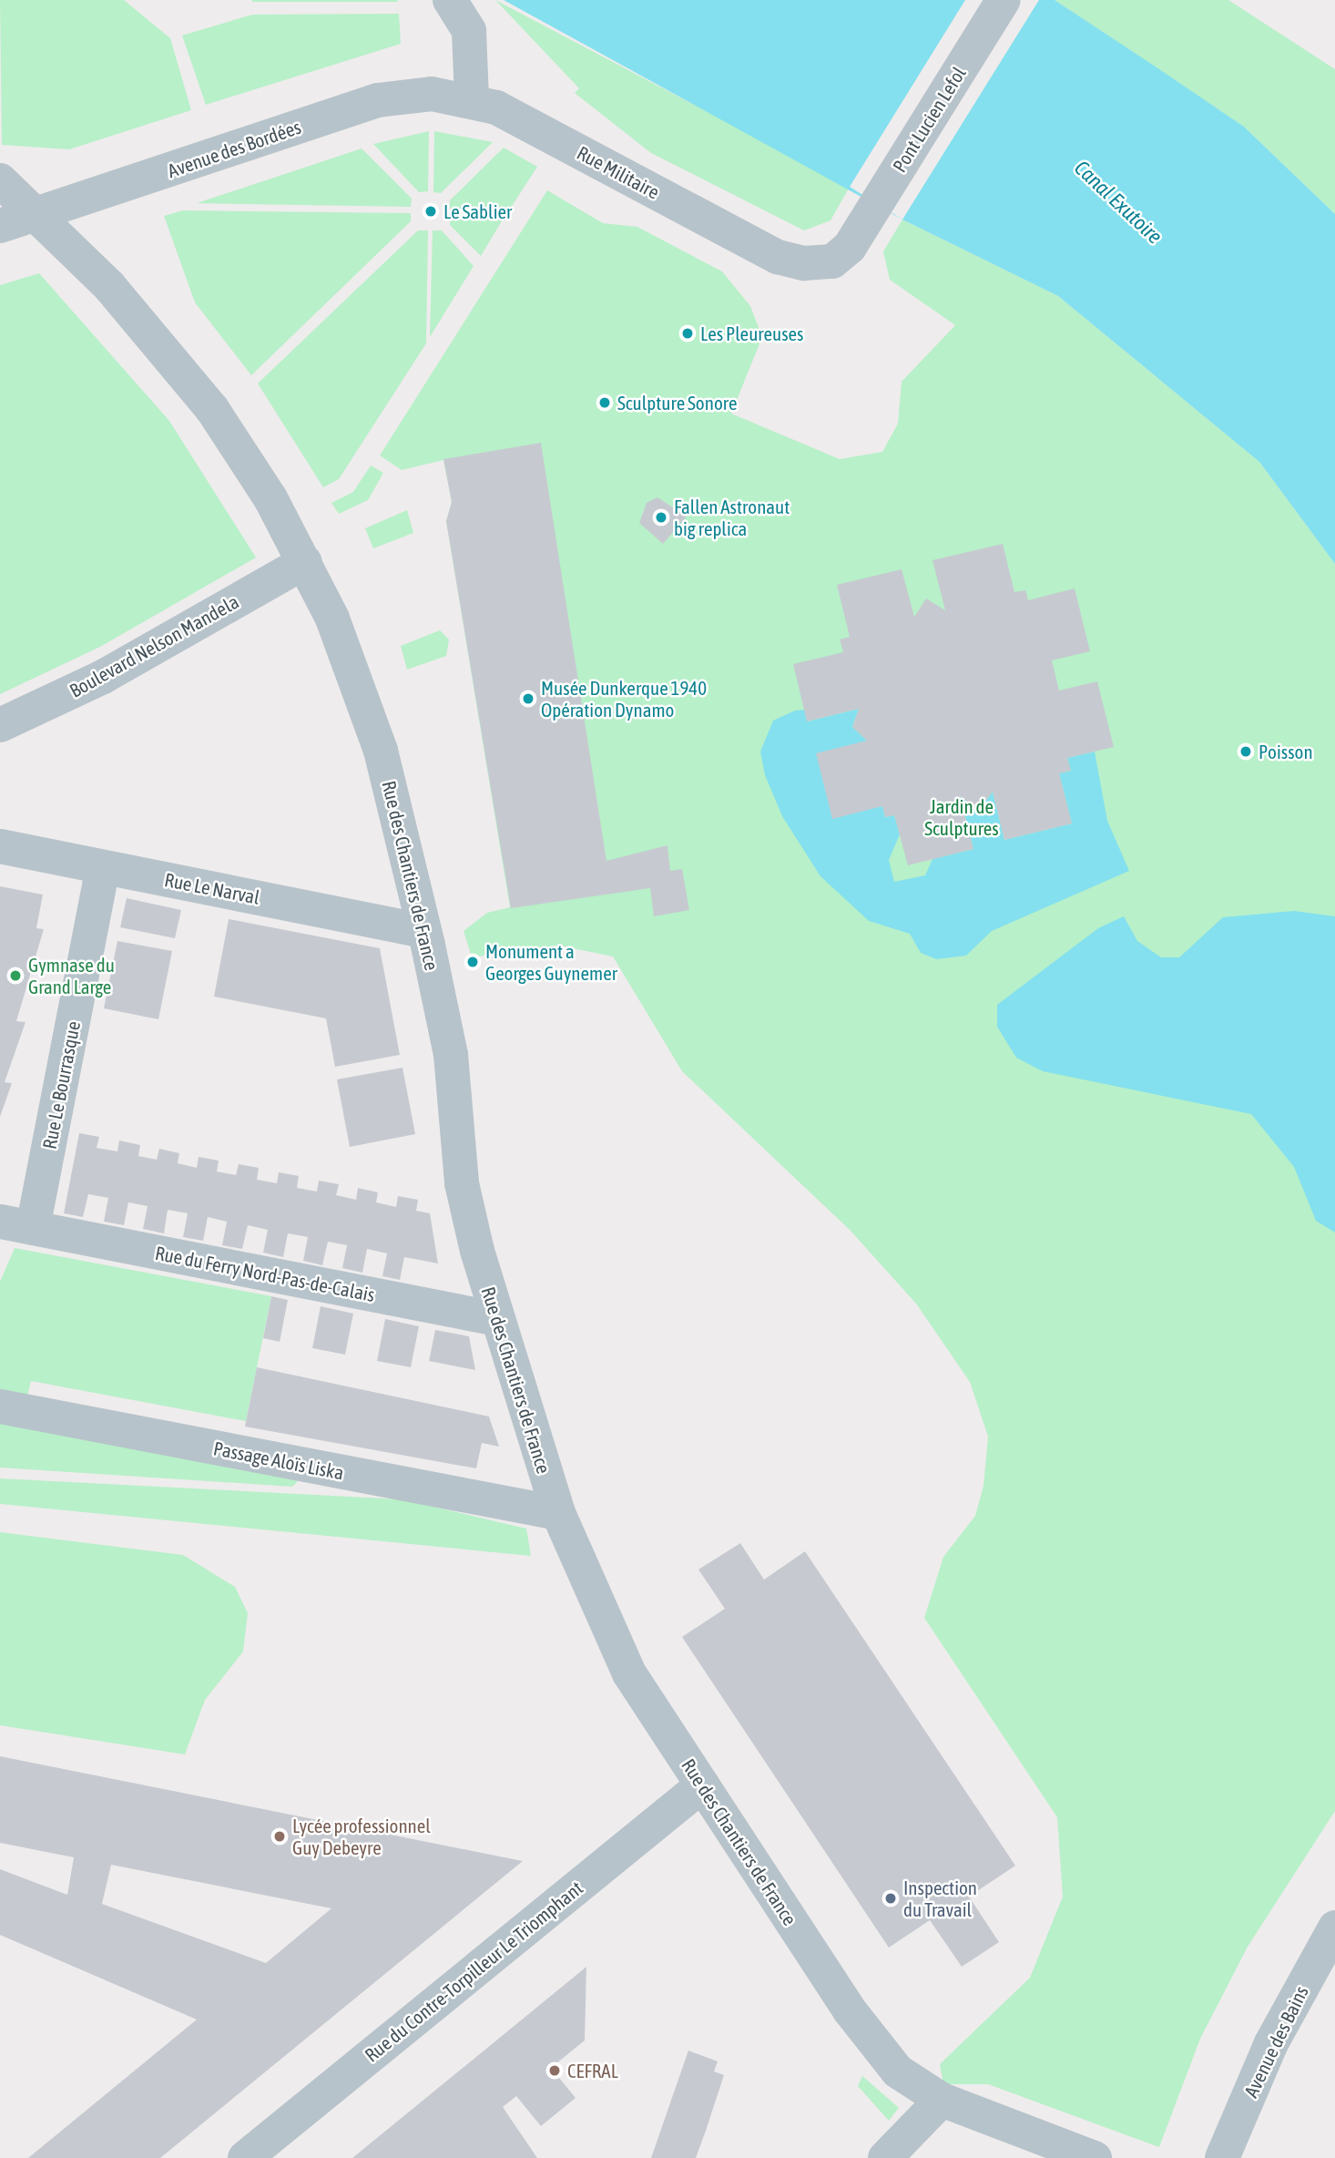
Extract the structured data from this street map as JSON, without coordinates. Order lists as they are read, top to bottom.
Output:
{
  "streets": {
    "street": [
      "Pont Lucien Lefol",
      "Avenue des Bordées",
      "Rue Militaire",
      "Boulevard Nelson Mandela",
      "Rue des Chantiers de France",
      "Rue Le Narval",
      "Rue Le Bourrasque",
      "Rue du Ferry Nord-Pas-de-Calais",
      "Passage Aloïs Liska",
      "Rue du Contre-Torpilleur Le Triomphant",
      "Avenue des Bains"
    ]
  },
  "crossings": [
    ["Pont Lucien Lefol", "Rue Militaire"],
    ["Avenue des Bordées", "Rue Militaire"],
    ["Avenue des Bordées", "Rue des Chantiers de France"],
    ["Boulevard Nelson Mandela", "Rue des Chantiers de France"],
    ["Rue des Chantiers de France", "Rue Le Narval"],
    ["Rue des Chantiers de France", "Rue du Ferry Nord-Pas-de-Calais"],
    ["Rue des Chantiers de France", "Passage Aloïs Liska"],
    ["Rue des Chantiers de France", "Rue du Contre-Torpilleur Le Triomphant"],
    ["Rue Le Narval", "Rue Le Bourrasque"],
    ["Rue Le Bourrasque", "Rue du Ferry Nord-Pas-de-Calais"]
  ],
  "water": ["Canal Exutoire"],
  "parks": ["Jardin de Sculptures"],
  "places": [
    "Le Sablier",
    "Les Pleureuses",
    "Sculpture Sonore",
    "Fallen Astronaut big replica",
    "Musée Dunkerque 1940 Opération Dynamo",
    "Poisson",
    "Monument a Georges Guynemer",
    "Gymnase du Grand Large",
    "Lycée professionnel Guy Debeyre",
    "Inspection du Travail",
    "CEFRAL"
  ]
}
